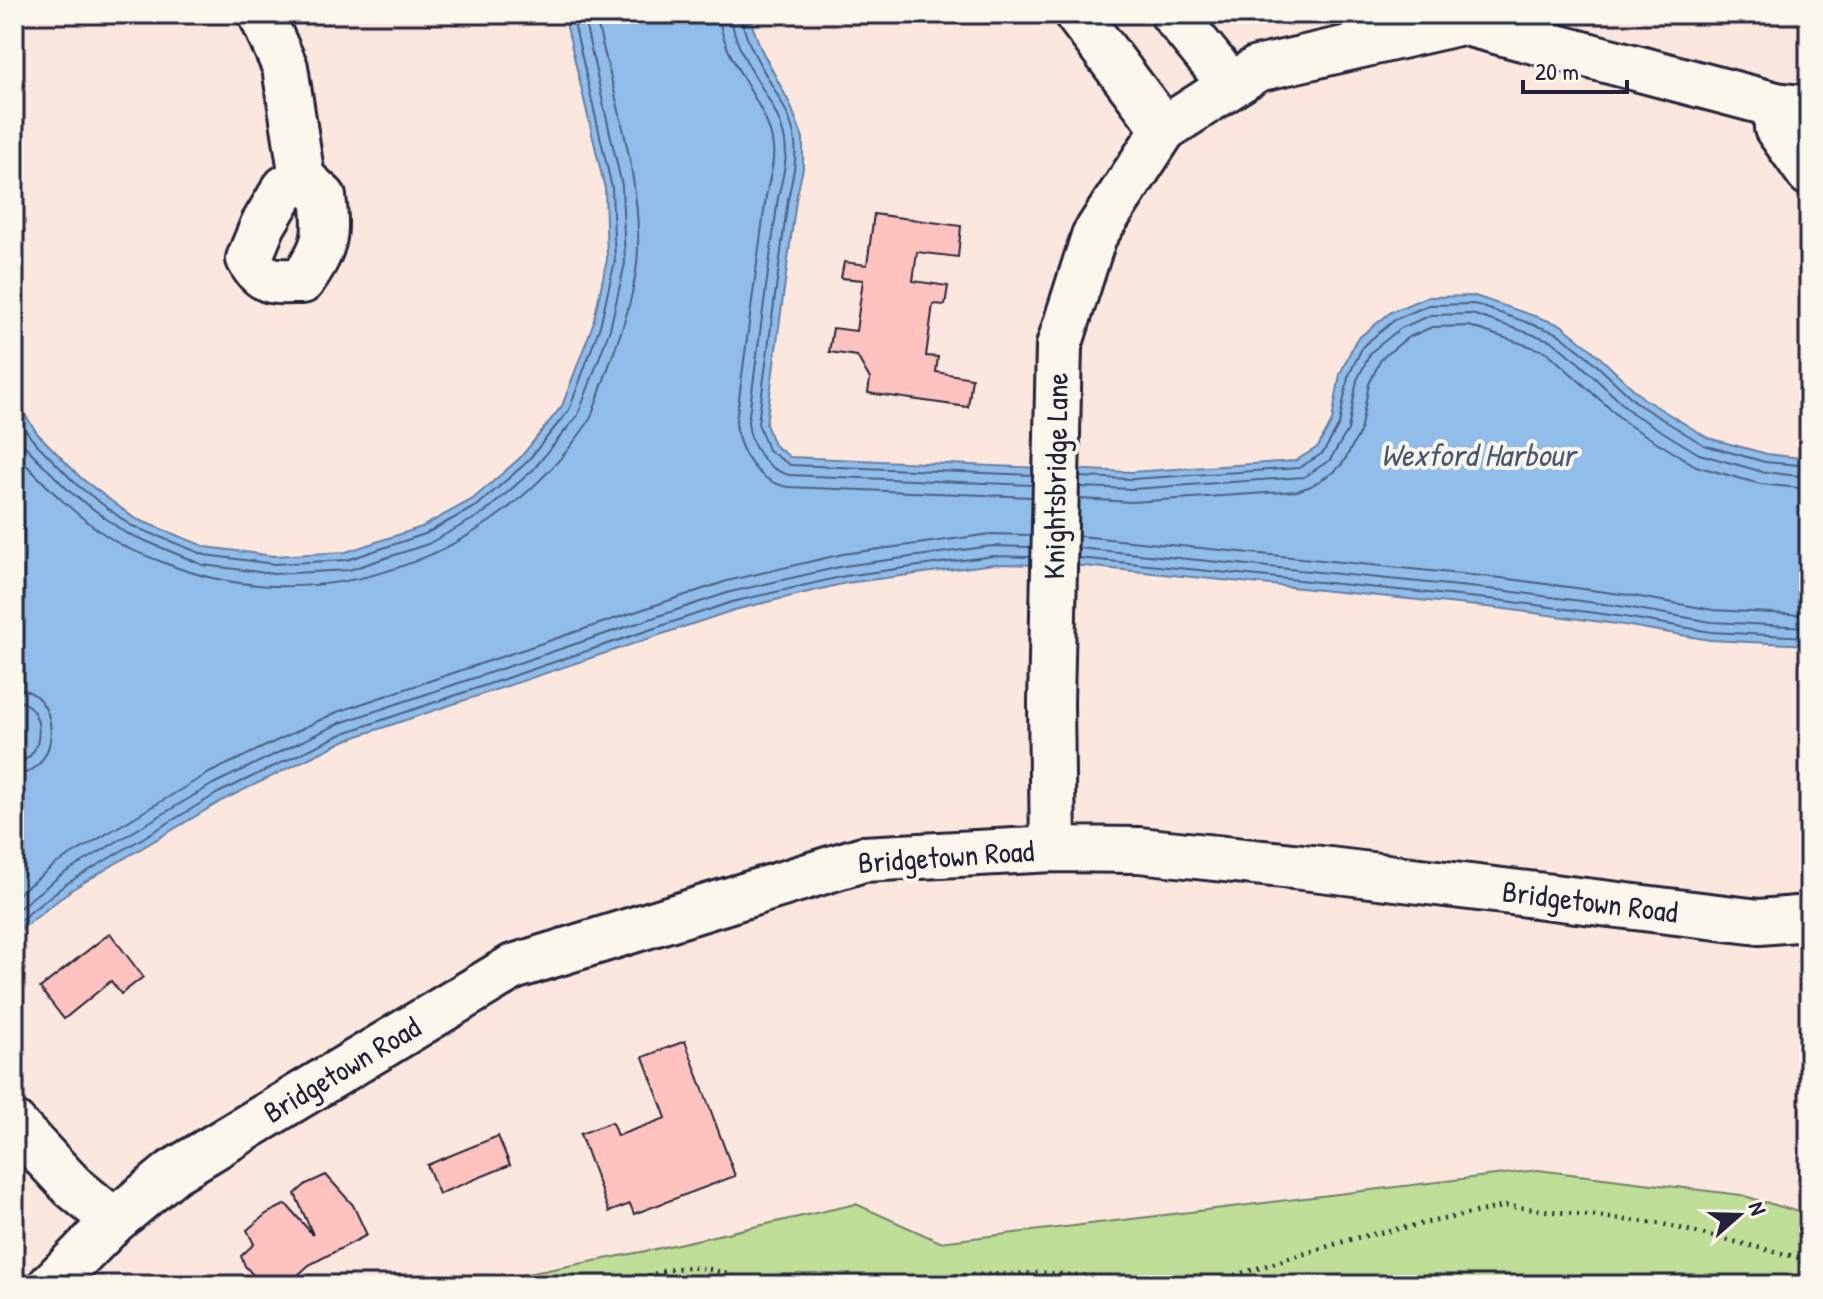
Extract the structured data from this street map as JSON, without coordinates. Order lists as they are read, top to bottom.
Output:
{
  "streets": {
    "street": ["Knightsbridge Lane", "Bridgetown Road"]
  },
  "crossings": [
    ["Knightsbridge Lane", "Bridgetown Road"]
  ],
  "water": ["Wexford Harbour"],
  "scale_bar": "20 m",
  "north": "right"
}
